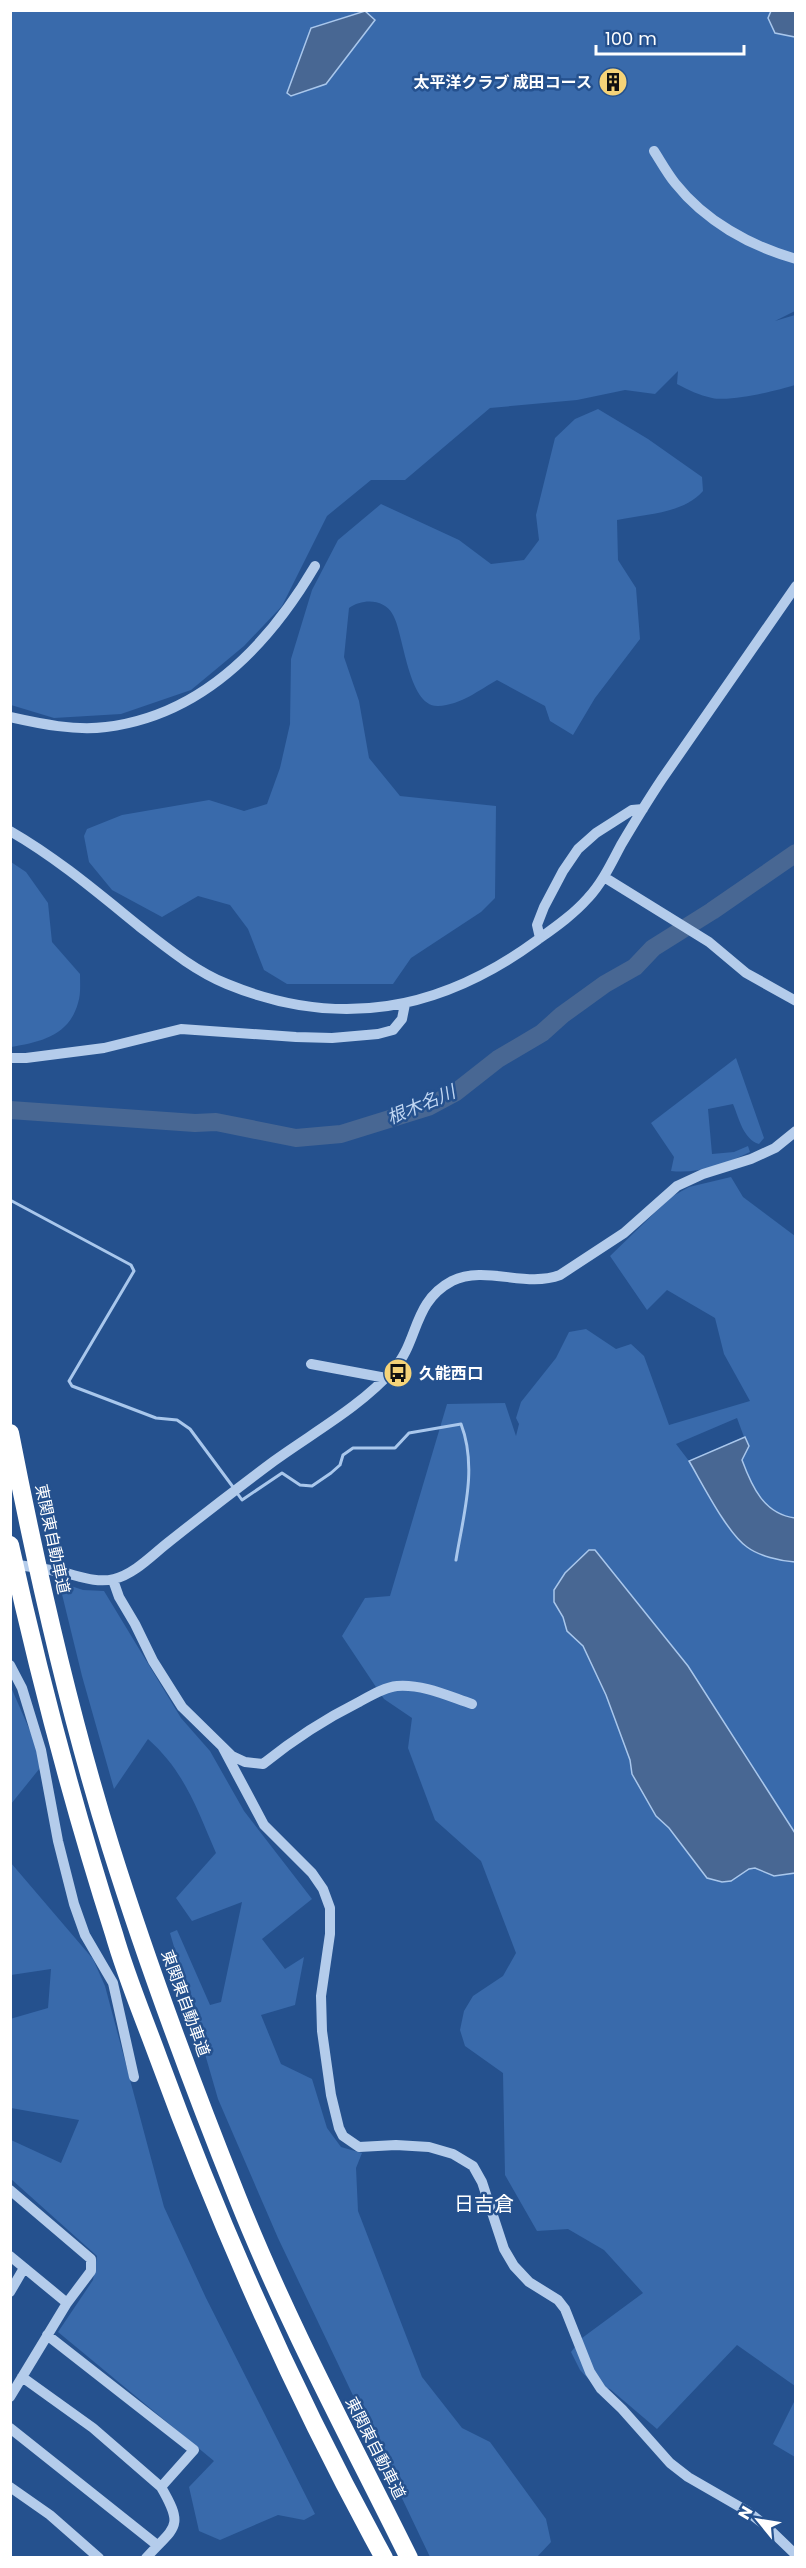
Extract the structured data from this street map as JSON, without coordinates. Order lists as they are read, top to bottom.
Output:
{
  "streets": {
    "highway": ["東関東自動車道"]
  },
  "districts": ["日吉倉"],
  "water": ["根木名川"],
  "places": {
    "building": ["太平洋クラブ 成田コース"],
    "bus stop": ["久能西口"]
  },
  "scale_bar": "100 m",
  "north": "top left"
}
